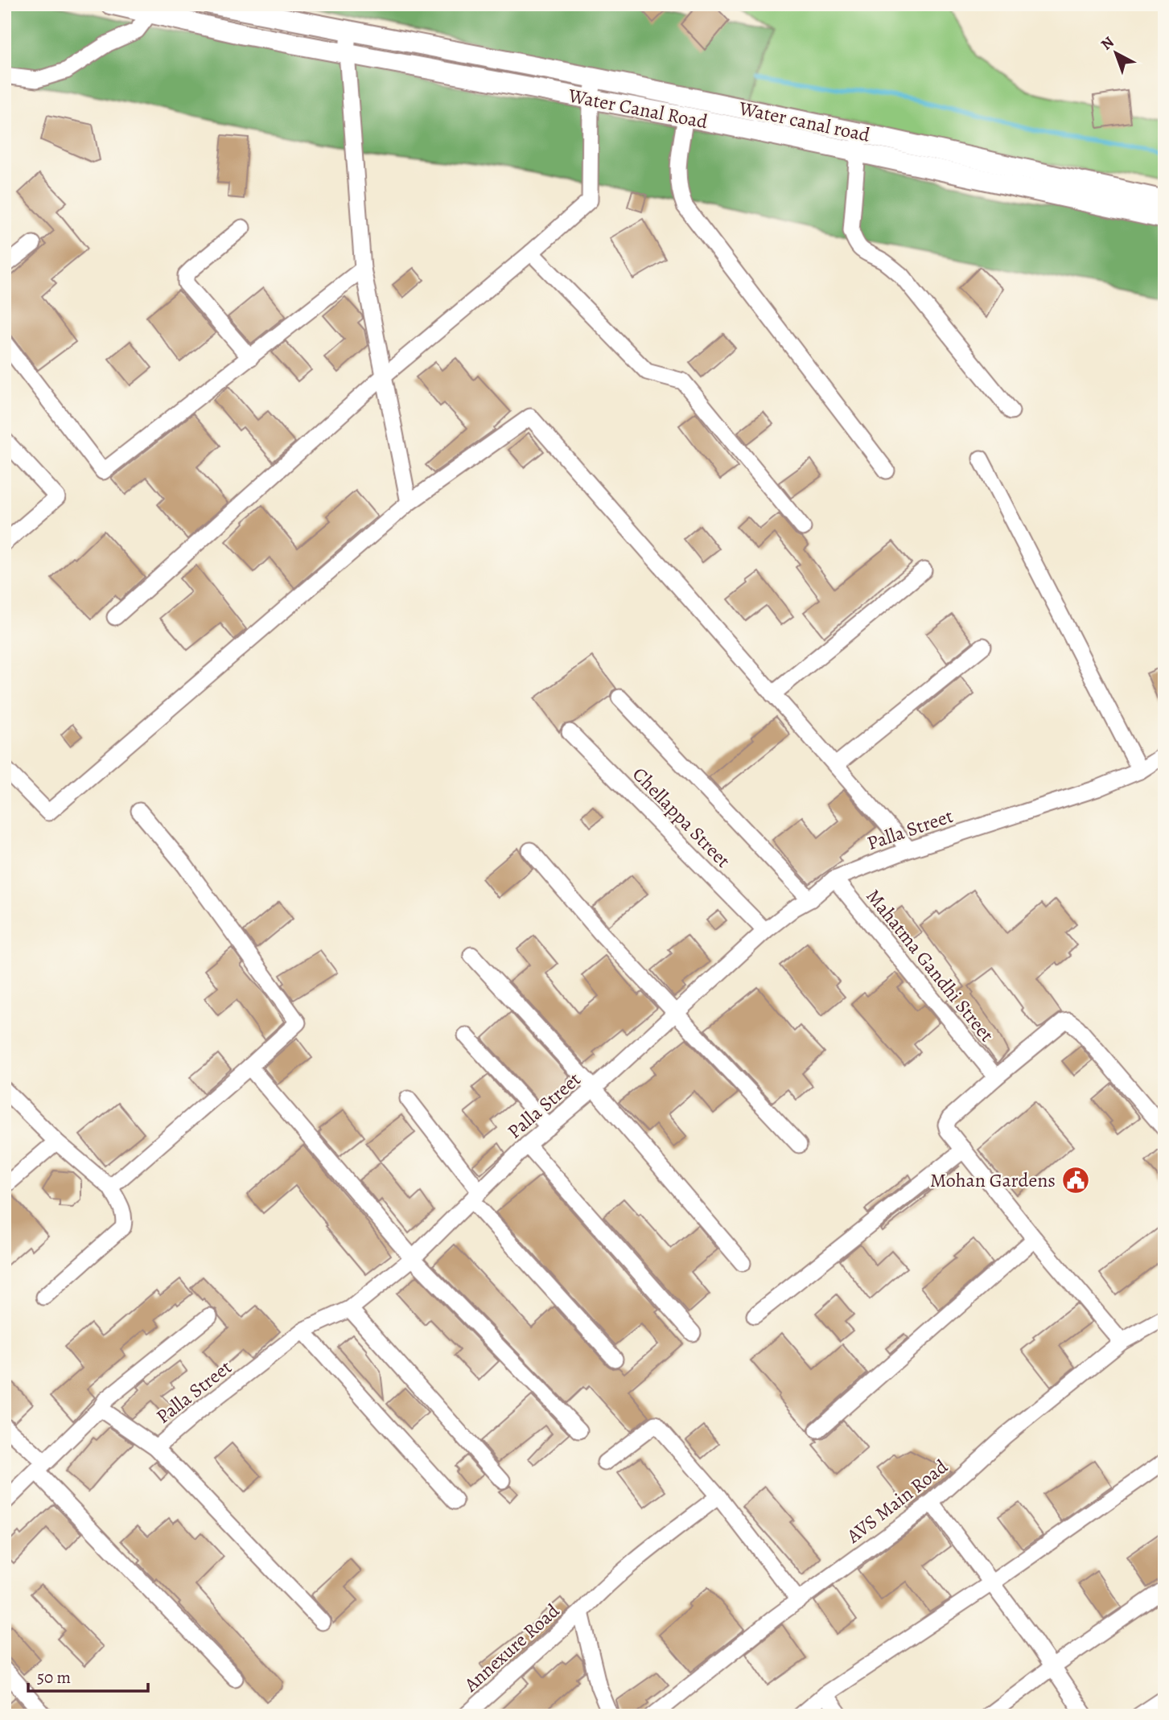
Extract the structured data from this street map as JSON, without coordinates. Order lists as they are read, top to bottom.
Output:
{
  "streets": {
    "main road": ["Water Canal Road", "Water canal road"],
    "street": [
      "Chellappa Street",
      "Palla Street",
      "Mahatma Gandhi Street",
      "AVS Main Road",
      "Annexure Road"
    ]
  },
  "crossings": [
    ["Water Canal Road", "Water canal road"],
    ["Chellappa Street", "Palla Street"],
    ["Palla Street", "Mahatma Gandhi Street"]
  ],
  "places": {
    "public building": ["Mohan Gardens"]
  },
  "scale_bar": "50 m",
  "north": "top left"
}
